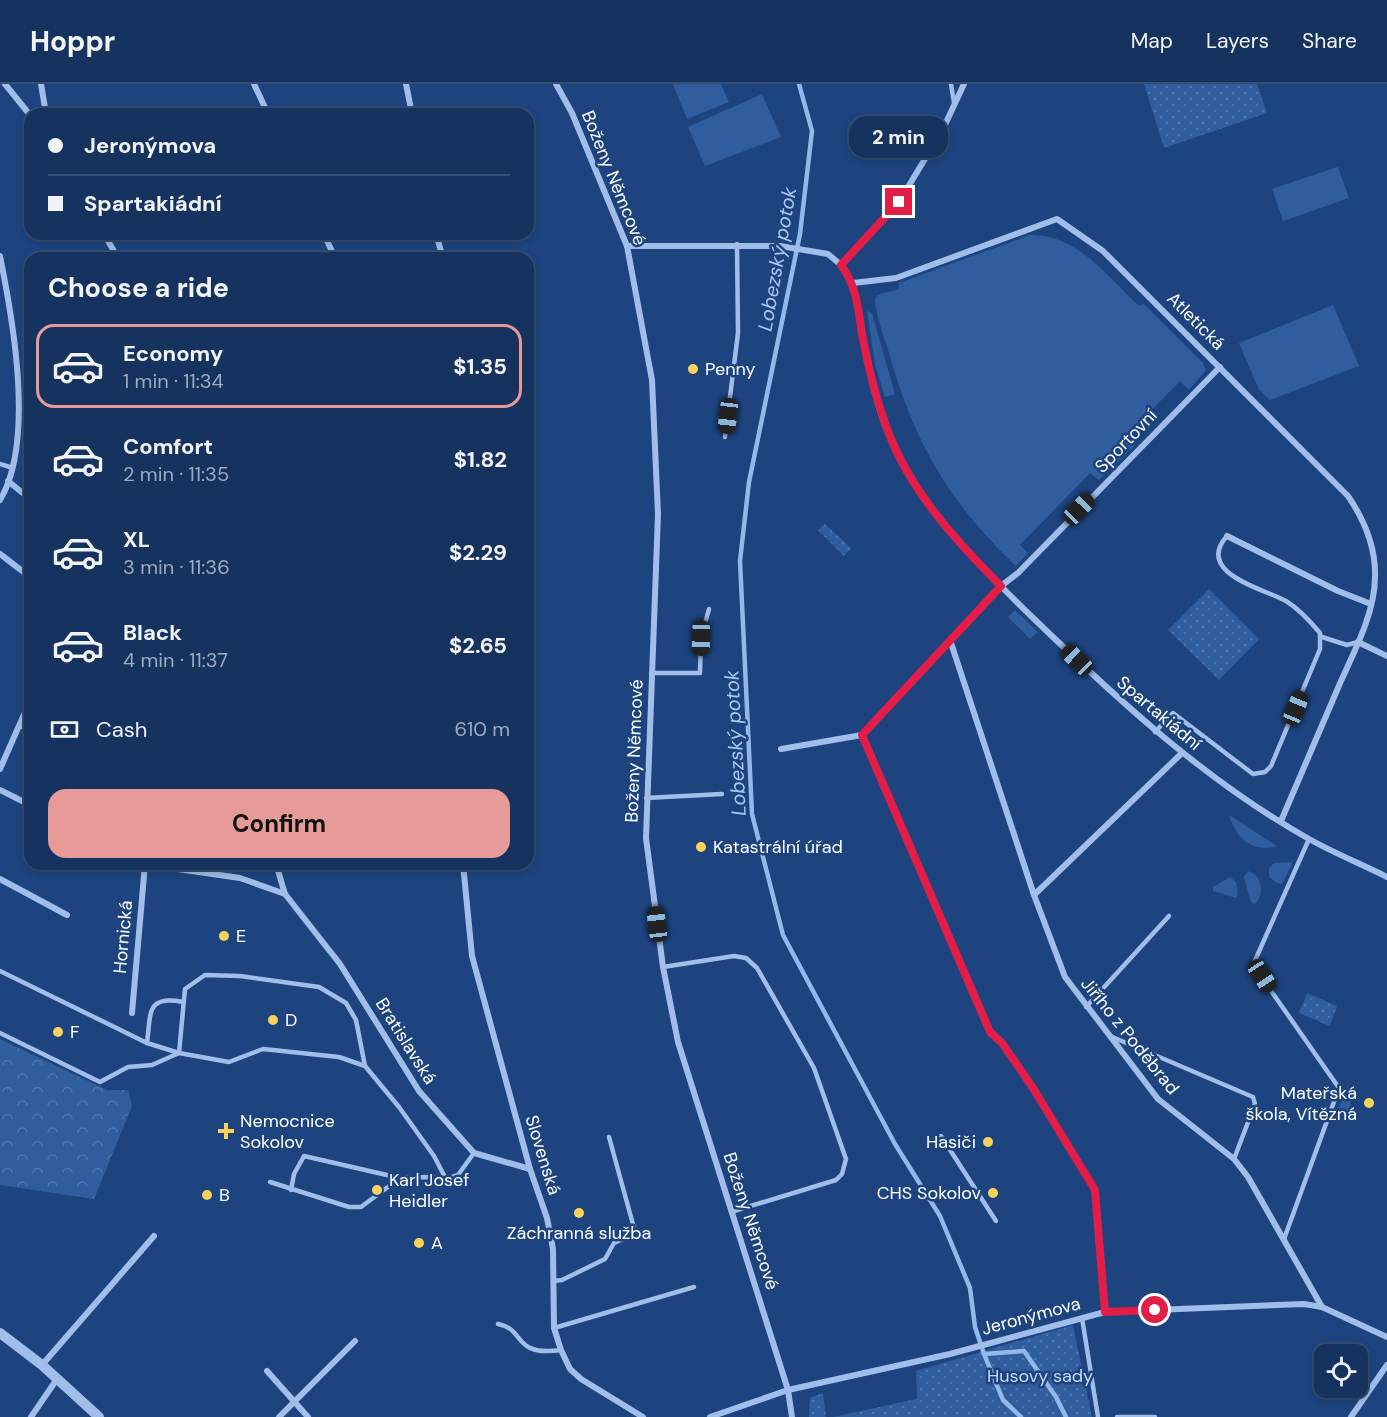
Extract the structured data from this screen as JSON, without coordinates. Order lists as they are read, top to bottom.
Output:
{
  "streets": {
    "street": [
      "Boženy Němcové",
      "Atletická",
      "Sportovní",
      "Spartakiádní",
      "Hornická",
      "Jiřího z Poděbrad",
      "Bratislavská",
      "Slovenská",
      "Jeronýmova"
    ]
  },
  "crossings": [
    ["Boženy Němcové", "Spartakiádní"],
    ["Boženy Němcové", "Jeronýmova"],
    ["Atletická", "Sportovní"],
    ["Atletická", "Spartakiádní"],
    ["Sportovní", "Spartakiádní"],
    ["Sportovní", "Jiřího z Poděbrad"],
    ["Jiřího z Poděbrad", "Jeronýmova"]
  ],
  "water": ["Lobezský potok"],
  "parks": ["Husovy sady"],
  "places": {
    "other": [
      "Penny",
      "Katastrální úřad",
      "E",
      "D",
      "F",
      "Mateřská škola, Vítězná",
      "Hasiči",
      "Karl Josef Heidler",
      "CHS Sokolov",
      "B",
      "Záchranná služba",
      "A"
    ],
    "health": ["Nemocnice Sokolov"]
  },
  "page": {
    "header": "Hoppr",
    "nav": ["Map", "Layers", "Share"],
    "banner": ["Jeronýmova", "Spartakiádní"],
    "bubble": "2 min",
    "heading": "Choose a ride",
    "list": [
      {
        "name": "Economy",
        "note": "1 min · 11:34",
        "value": "$1.35"
      },
      {
        "name": "Comfort",
        "note": "2 min · 11:35",
        "value": "$1.82"
      },
      {
        "name": "XL",
        "note": "3 min · 11:36",
        "value": "$2.29"
      },
      {
        "name": "Black",
        "note": "4 min · 11:37",
        "value": "$2.65"
      }
    ],
    "pay": ["Cash", "610 m"],
    "buttons": "Confirm"
  }
}
